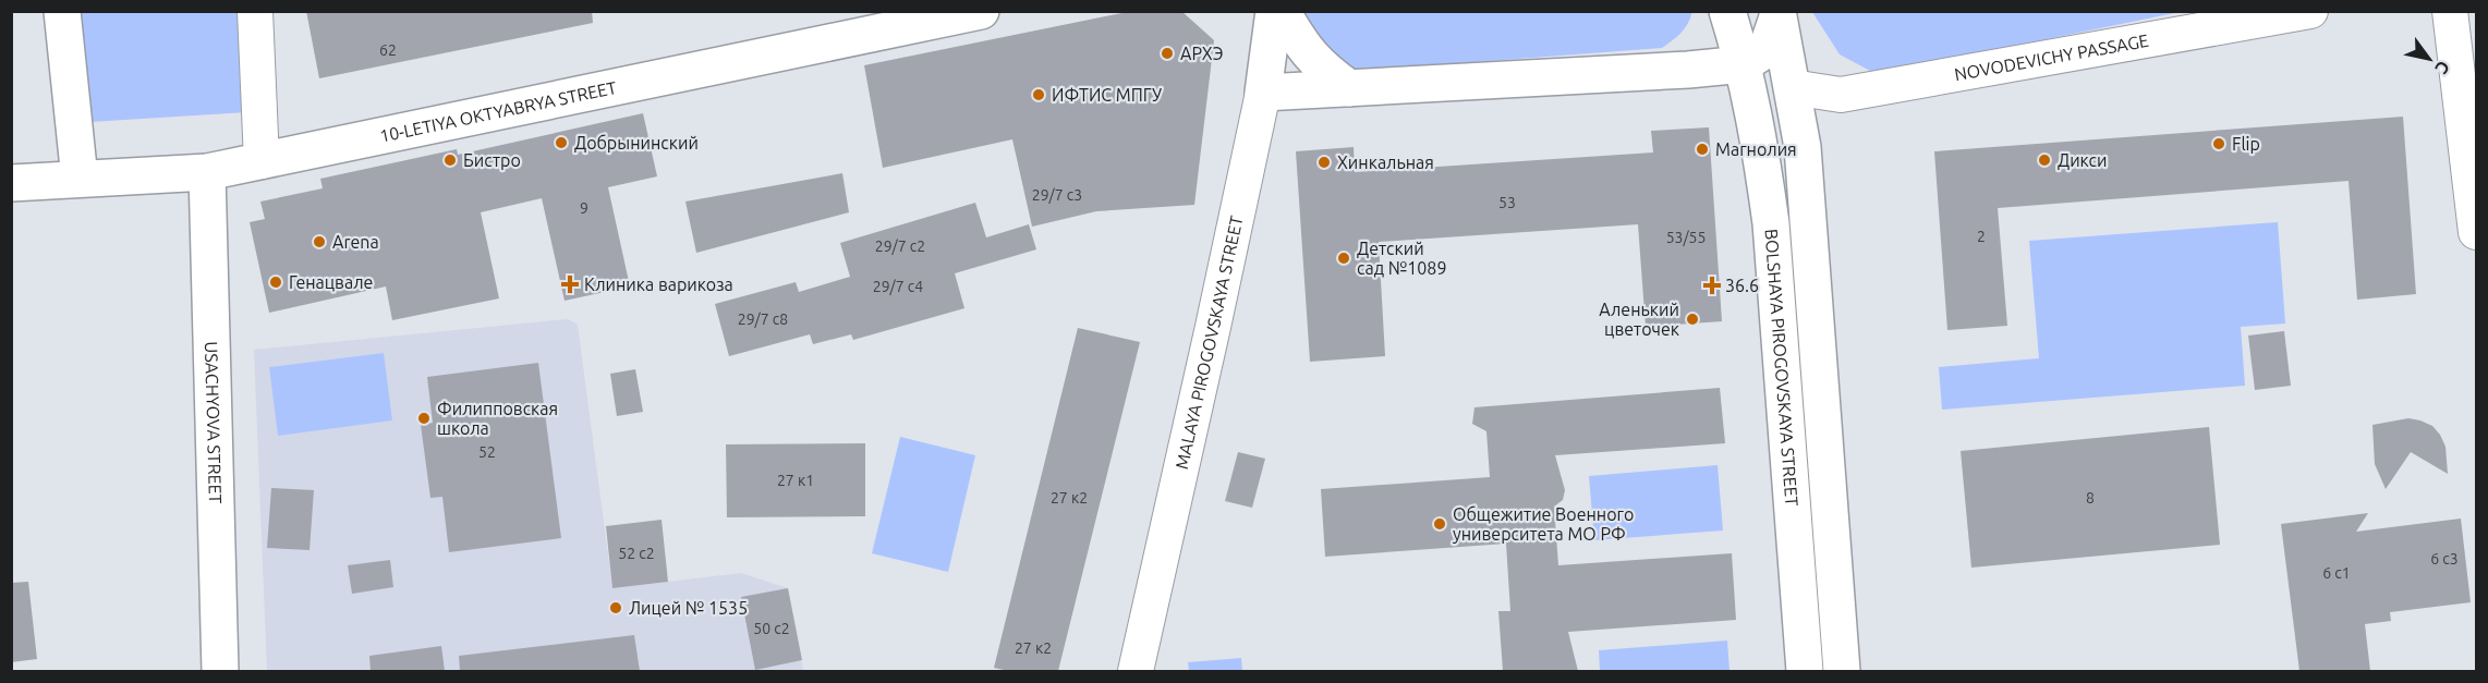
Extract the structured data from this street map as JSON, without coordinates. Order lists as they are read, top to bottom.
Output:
{
  "streets": {
    "street": [
      "NOVODEVICHY PASSAGE",
      "10-LETIYA OKTYABRYA STREET",
      "MALAYA PIROGOVSKAYA STREET",
      "BOLSHAYA PIROGOVSKAYA STREET",
      "USACHYOVA STREET"
    ]
  },
  "crossings": [
    ["10-LETIYA OKTYABRYA STREET", "USACHYOVA STREET"]
  ],
  "places": {
    "other": [
      "АРХЭ",
      "ИФТИС МПГУ",
      "Добрынинский",
      "Flip",
      "Магнолия",
      "Бистро",
      "Дикси",
      "Хинкальная",
      "Arena",
      "Детский сад №1089",
      "Генацвале",
      "Аленький цветочек",
      "Филипповская школа",
      "Общежитие Военного университета МО РФ",
      "Лицей № 1535"
    ],
    "health": ["Клиника варикоза", "36.6"]
  },
  "house_numbers": [
    "62",
    "29/7 с3",
    "53",
    "9",
    "2",
    "53/55",
    "29/7 с2",
    "29/7 с4",
    "29/7 с8",
    "52",
    "27 к1",
    "27 к2",
    "8",
    "52 с2",
    "6 с3",
    "6 с1",
    "50 с2",
    "27 к2"
  ],
  "north": "bottom right"
}
